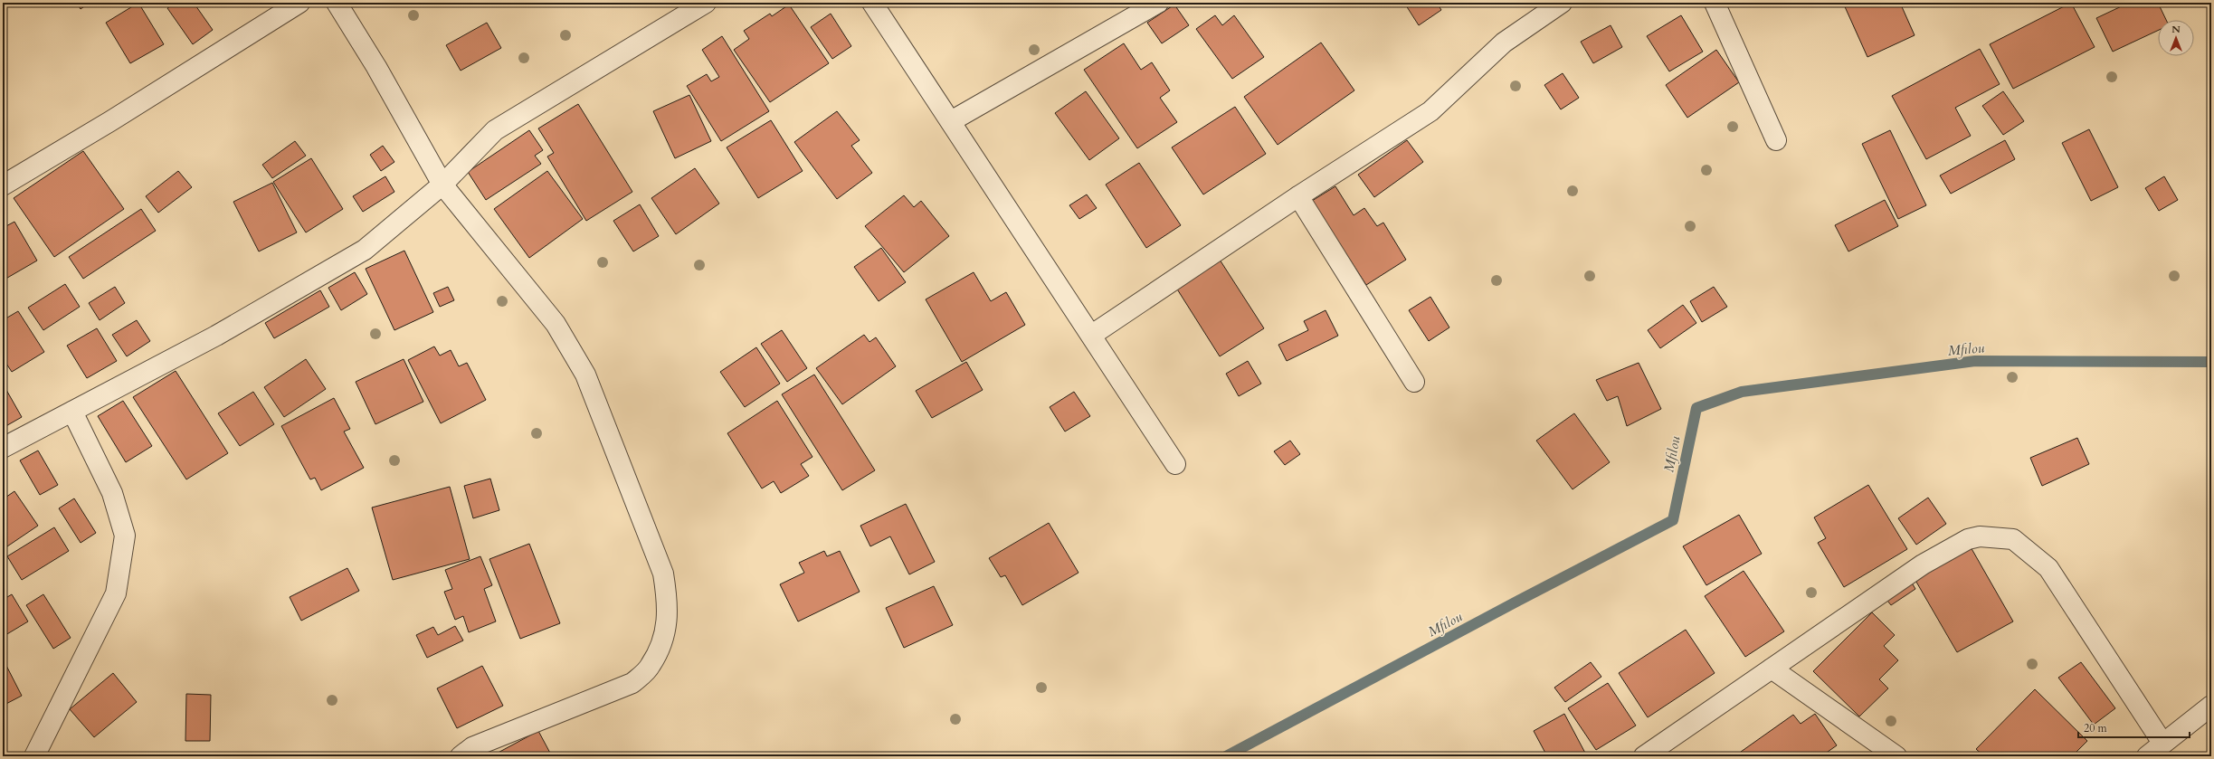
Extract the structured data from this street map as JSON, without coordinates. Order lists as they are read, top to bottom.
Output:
{
  "water": ["Mfilou"],
  "scale_bar": "20 m",
  "north": "top"
}
